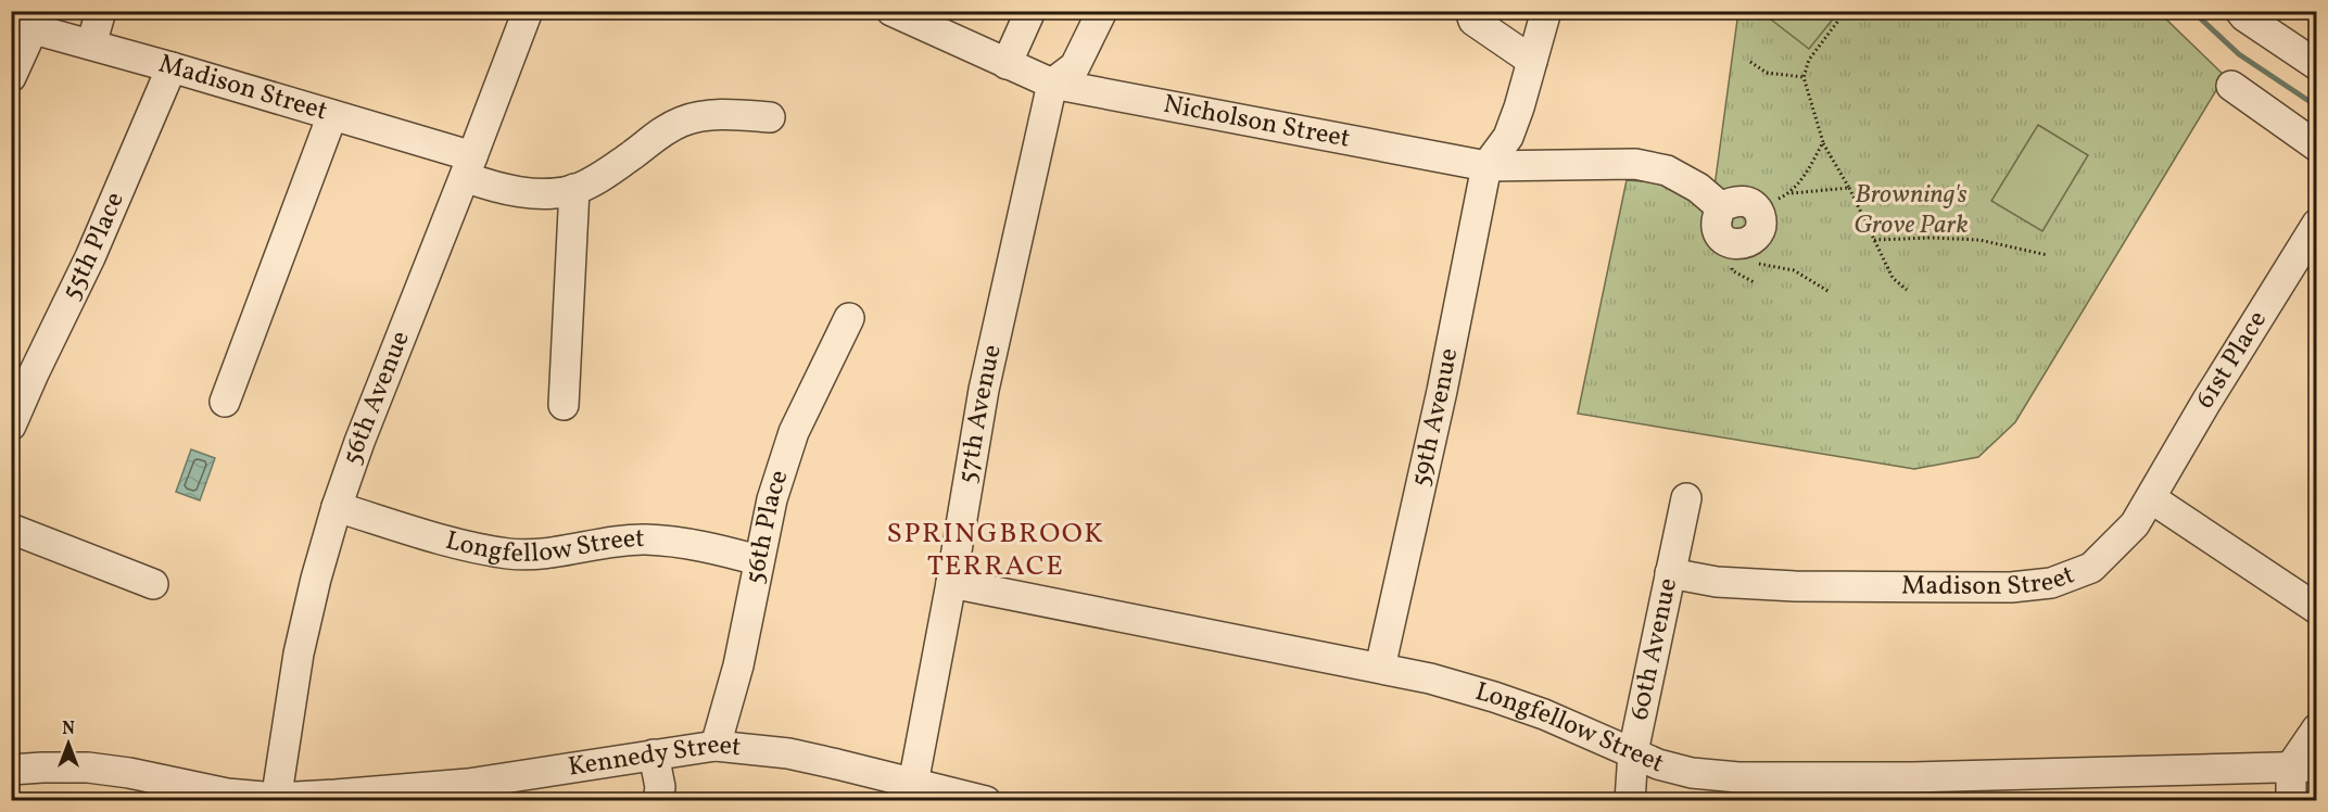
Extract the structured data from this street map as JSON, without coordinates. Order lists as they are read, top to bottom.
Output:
{
  "streets": {
    "street": [
      "Madison Street",
      "Nicholson Street",
      "55th Place",
      "61st Place",
      "56th Avenue",
      "57th Avenue",
      "59th Avenue",
      "56th Place",
      "Longfellow Street",
      "60th Avenue",
      "Kennedy Street"
    ]
  },
  "crossings": [
    ["Madison Street", "55th Place"],
    ["Madison Street", "61st Place"],
    ["Madison Street", "56th Avenue"],
    ["Madison Street", "60th Avenue"],
    ["Nicholson Street", "57th Avenue"],
    ["Nicholson Street", "59th Avenue"],
    ["56th Avenue", "Longfellow Street"],
    ["56th Avenue", "Kennedy Street"],
    ["57th Avenue", "Longfellow Street"],
    ["57th Avenue", "Kennedy Street"],
    ["59th Avenue", "Longfellow Street"],
    ["56th Place", "Longfellow Street"],
    ["56th Place", "Kennedy Street"],
    ["Longfellow Street", "60th Avenue"]
  ],
  "districts": ["SPRINGBROOK TERRACE"],
  "parks": ["Browning's Grove Park"],
  "north": "top"
}
